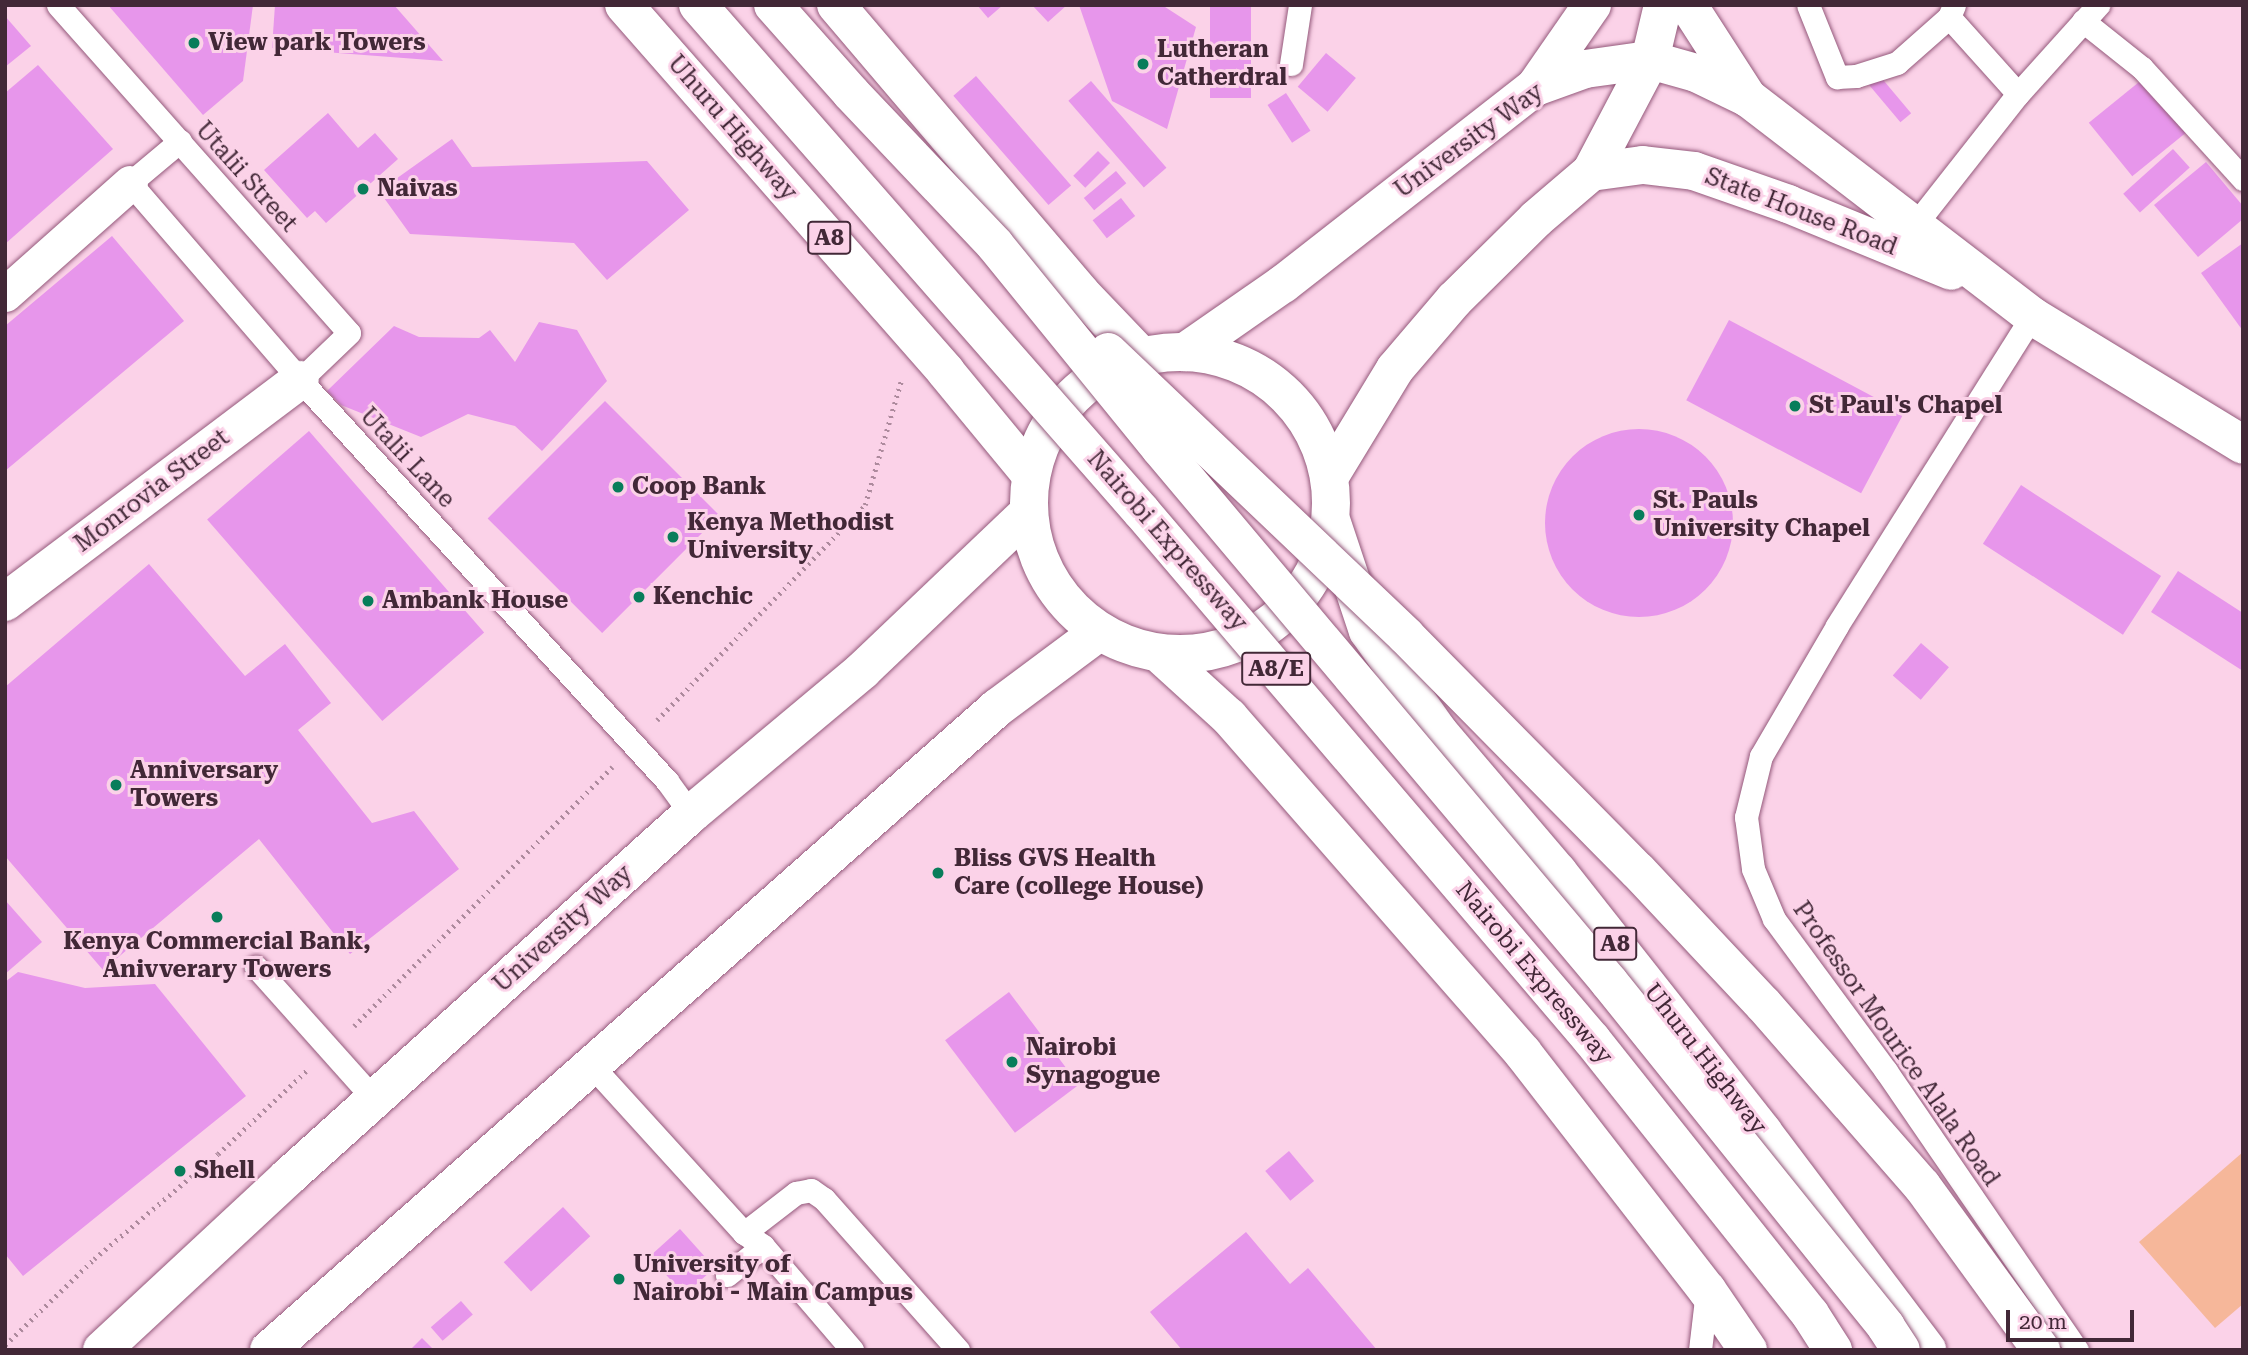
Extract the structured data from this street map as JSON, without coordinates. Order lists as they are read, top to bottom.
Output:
{
  "streets": {
    "main road": [
      "Uhuru Highway",
      "University Way",
      "State House Road",
      "A8",
      "Monrovia Street",
      "Nairobi Expressway",
      "A8/E"
    ],
    "lane": ["Utalii Street", "Utalii Lane", "Professor Mourice Alala Road"]
  },
  "crossings": [
    ["Uhuru Highway", "A8"],
    ["University Way", "State House Road"],
    ["University Way", "A8"],
    ["University Way", "Utalii Lane"],
    ["Utalii Street", "Utalii Lane"],
    ["Utalii Street", "Monrovia Street"],
    ["State House Road", "Professor Mourice Alala Road"],
    ["Utalii Lane", "Monrovia Street"]
  ],
  "places": [
    "View park Towers",
    "Lutheran Catherdral",
    "Naivas",
    "St Paul's Chapel",
    "Coop Bank",
    "St. Pauls University Chapel",
    "Kenya Methodist University",
    "Kenchic",
    "Ambank House",
    "Anniversary Towers",
    "Bliss GVS Health Care (college House)",
    "Kenya Commercial Bank, Anivverary Towers",
    "Nairobi Synagogue",
    "Shell",
    "University of Nairobi - Main Campus"
  ],
  "scale_bar": "20 m"
}
